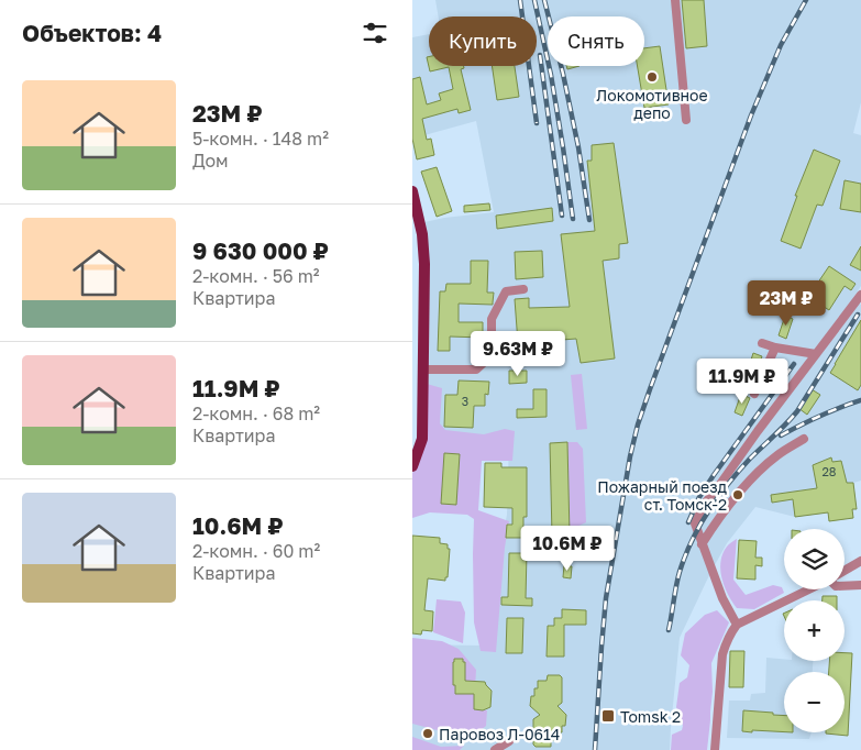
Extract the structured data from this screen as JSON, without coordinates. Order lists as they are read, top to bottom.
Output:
{
  "places": {
    "other": ["Локомотивное депо", "Пожарный поезд ст. Томск-2", "Паровоз Л-0614"],
    "transit": ["Tomsk 2"]
  },
  "house_numbers": ["3", "28"],
  "page": {
    "heading": "Объектов: 4",
    "chip": ["Купить", "Снять"],
    "list": [
      {
        "name": "23M ₽",
        "note": "5-комн. · 148 m² · Дом"
      },
      {
        "name": "9 630 000 ₽",
        "note": "2-комн. · 56 m² · Квартира"
      },
      {
        "name": "11.9M ₽",
        "note": "2-комн. · 68 m² · Квартира"
      },
      {
        "name": "10.6M ₽",
        "note": "2-комн. · 60 m² · Квартира"
      }
    ],
    "price": [
      "23M ₽",
      "9.63M ₽",
      "11.9M ₽",
      "10.6M ₽"
    ],
    "map_buttons": ["+", "−"]
  }
}
